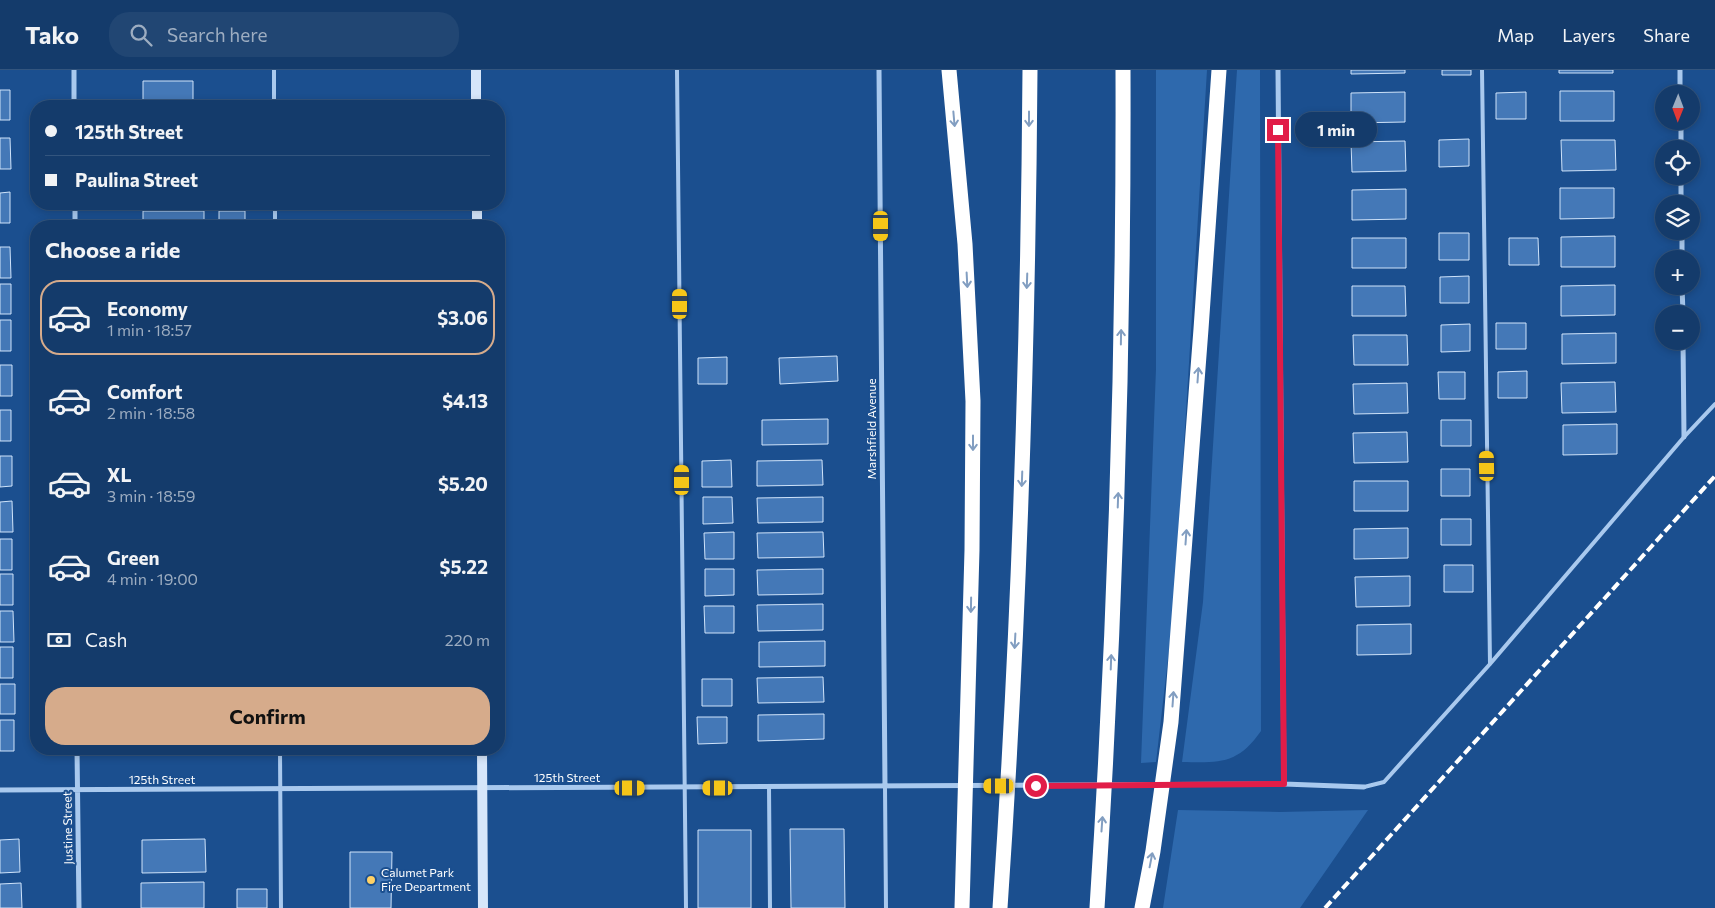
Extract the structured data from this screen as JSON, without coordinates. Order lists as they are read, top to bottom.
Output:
{
  "streets": {
    "street": ["Marshfield Avenue", "125th Street", "Justine Street"]
  },
  "crossings": [
    ["Marshfield Avenue", "125th Street"],
    ["125th Street", "Justine Street"]
  ],
  "places": ["Calumet Park Fire Department"],
  "north": "bottom",
  "page": {
    "header": "Tako",
    "search": "Search here",
    "nav": ["Map", "Layers", "Share"],
    "map_buttons": ["+", "−"],
    "banner": ["125th Street", "Paulina Street"],
    "bubble": "1 min",
    "heading": "Choose a ride",
    "list": [
      {
        "name": "Economy",
        "note": "1 min · 18:57",
        "value": "$3.06"
      },
      {
        "name": "Comfort",
        "note": "2 min · 18:58",
        "value": "$4.13"
      },
      {
        "name": "XL",
        "note": "3 min · 18:59",
        "value": "$5.20"
      },
      {
        "name": "Green",
        "note": "4 min · 19:00",
        "value": "$5.22"
      }
    ],
    "pay": ["Cash", "220 m"],
    "buttons": "Confirm"
  }
}
